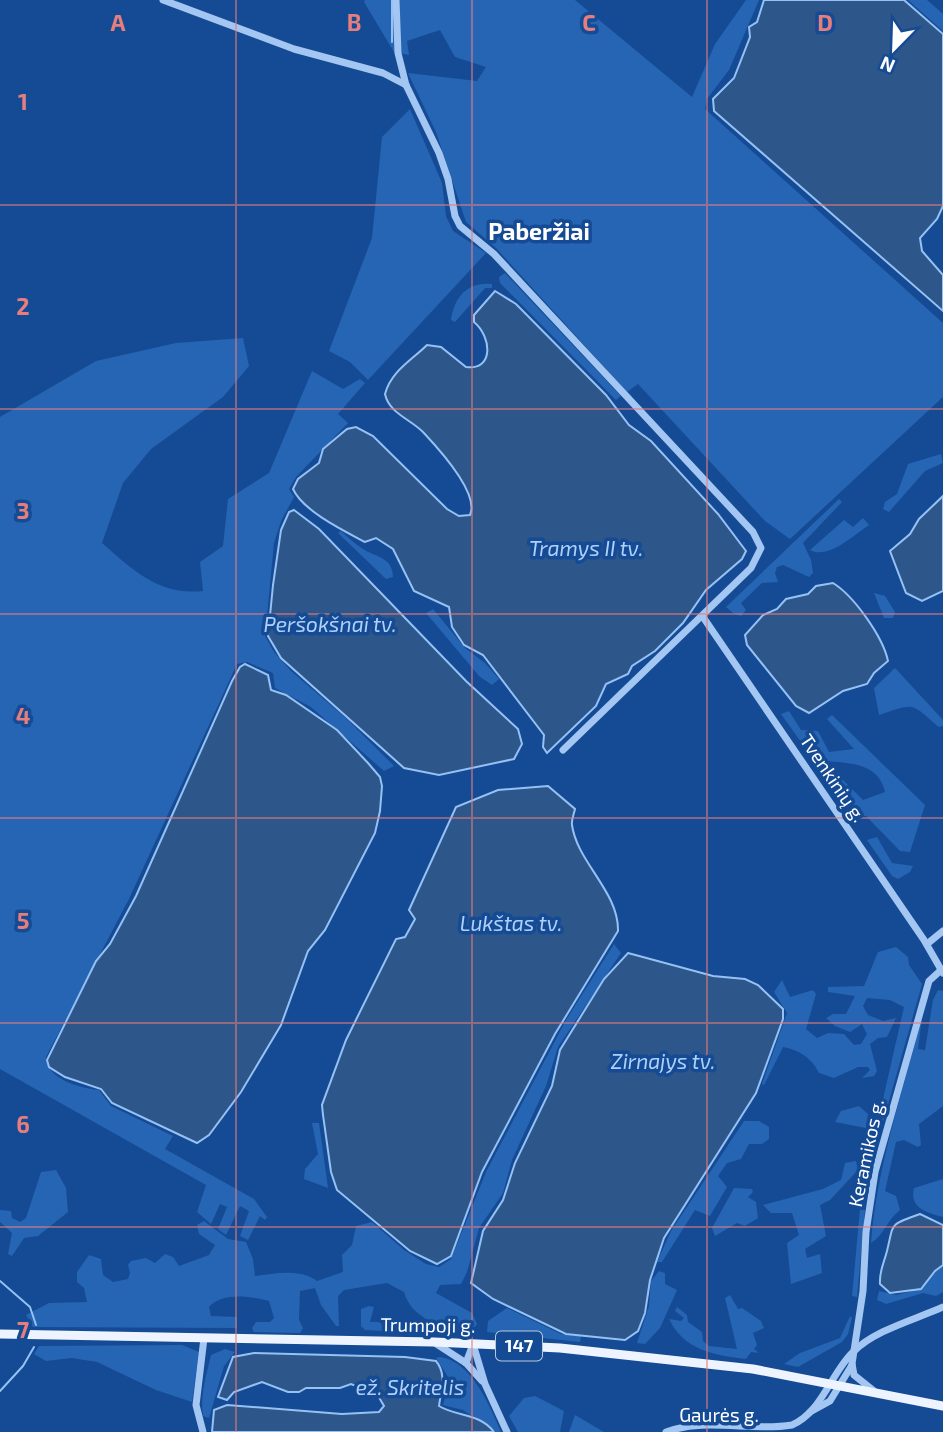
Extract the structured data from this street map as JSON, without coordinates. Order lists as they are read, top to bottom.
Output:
{
  "streets": {
    "main road": ["Trumpoji g.", "147"],
    "street": ["Tvenkinių g.", "Keramikos g.", "Gaurės g."]
  },
  "crossings": [
    ["Tvenkinių g.", "Keramikos g."],
    ["Keramikos g.", "Gaurės g."],
    ["Trumpoji g.", "Gaurės g."]
  ],
  "districts": ["Paberžiai"],
  "water": [
    "Tramys II tv.",
    "Peršokšnai tv.",
    "Lukštas tv.",
    "Zirnajys tv.",
    "ež. Skritelis"
  ],
  "north": "bottom left",
  "grid": {
    "columns": [
      "A",
      "B",
      "C",
      "D"
    ],
    "rows": [
      "1",
      "2",
      "3",
      "4",
      "5",
      "6",
      "7"
    ]
  }
}
